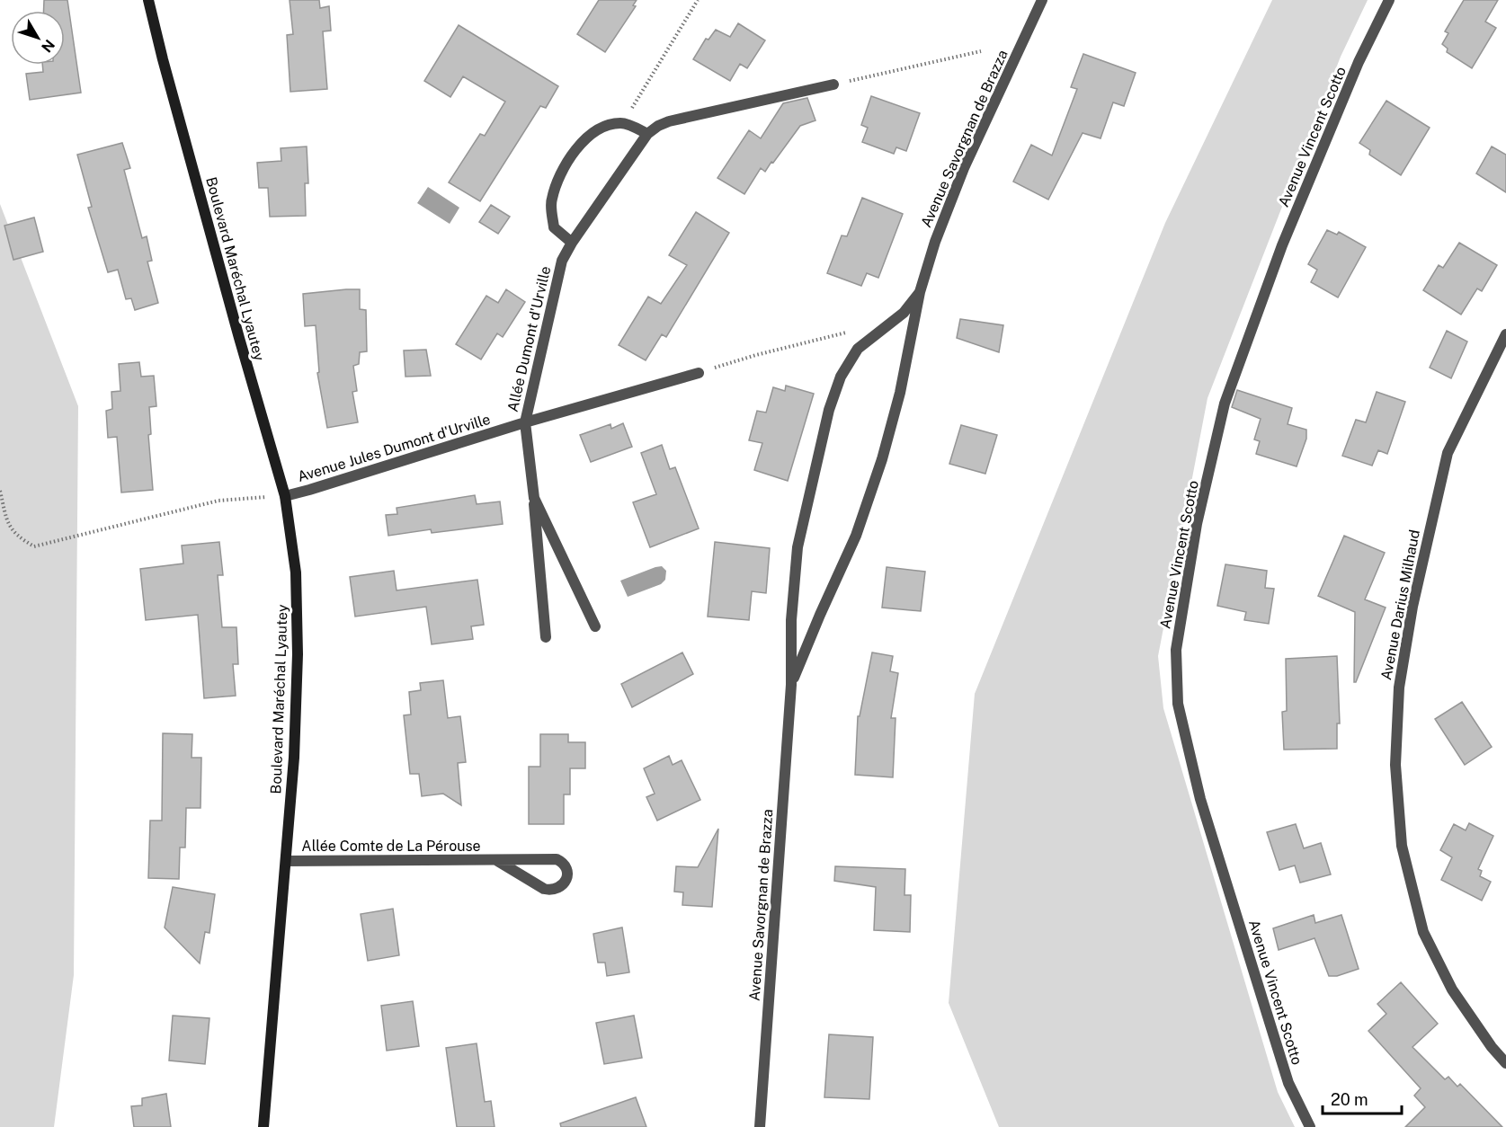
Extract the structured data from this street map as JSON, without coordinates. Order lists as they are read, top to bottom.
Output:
{
  "streets": {
    "main road": ["Boulevard Maréchal Lyautey"],
    "street": [
      "Avenue Vincent Scotto",
      "Avenue Savorgnan de Brazza",
      "Allée Dumont d'Urville",
      "Avenue Jules Dumont d'Urville",
      "Avenue Darius Milhaud",
      "Allée Comte de La Pérouse"
    ]
  },
  "crossings": [
    ["Boulevard Maréchal Lyautey", "Avenue Jules Dumont d'Urville"],
    ["Boulevard Maréchal Lyautey", "Allée Comte de La Pérouse"],
    ["Allée Dumont d'Urville", "Avenue Jules Dumont d'Urville"]
  ],
  "scale_bar": "20 m",
  "north": "bottom right"
}
